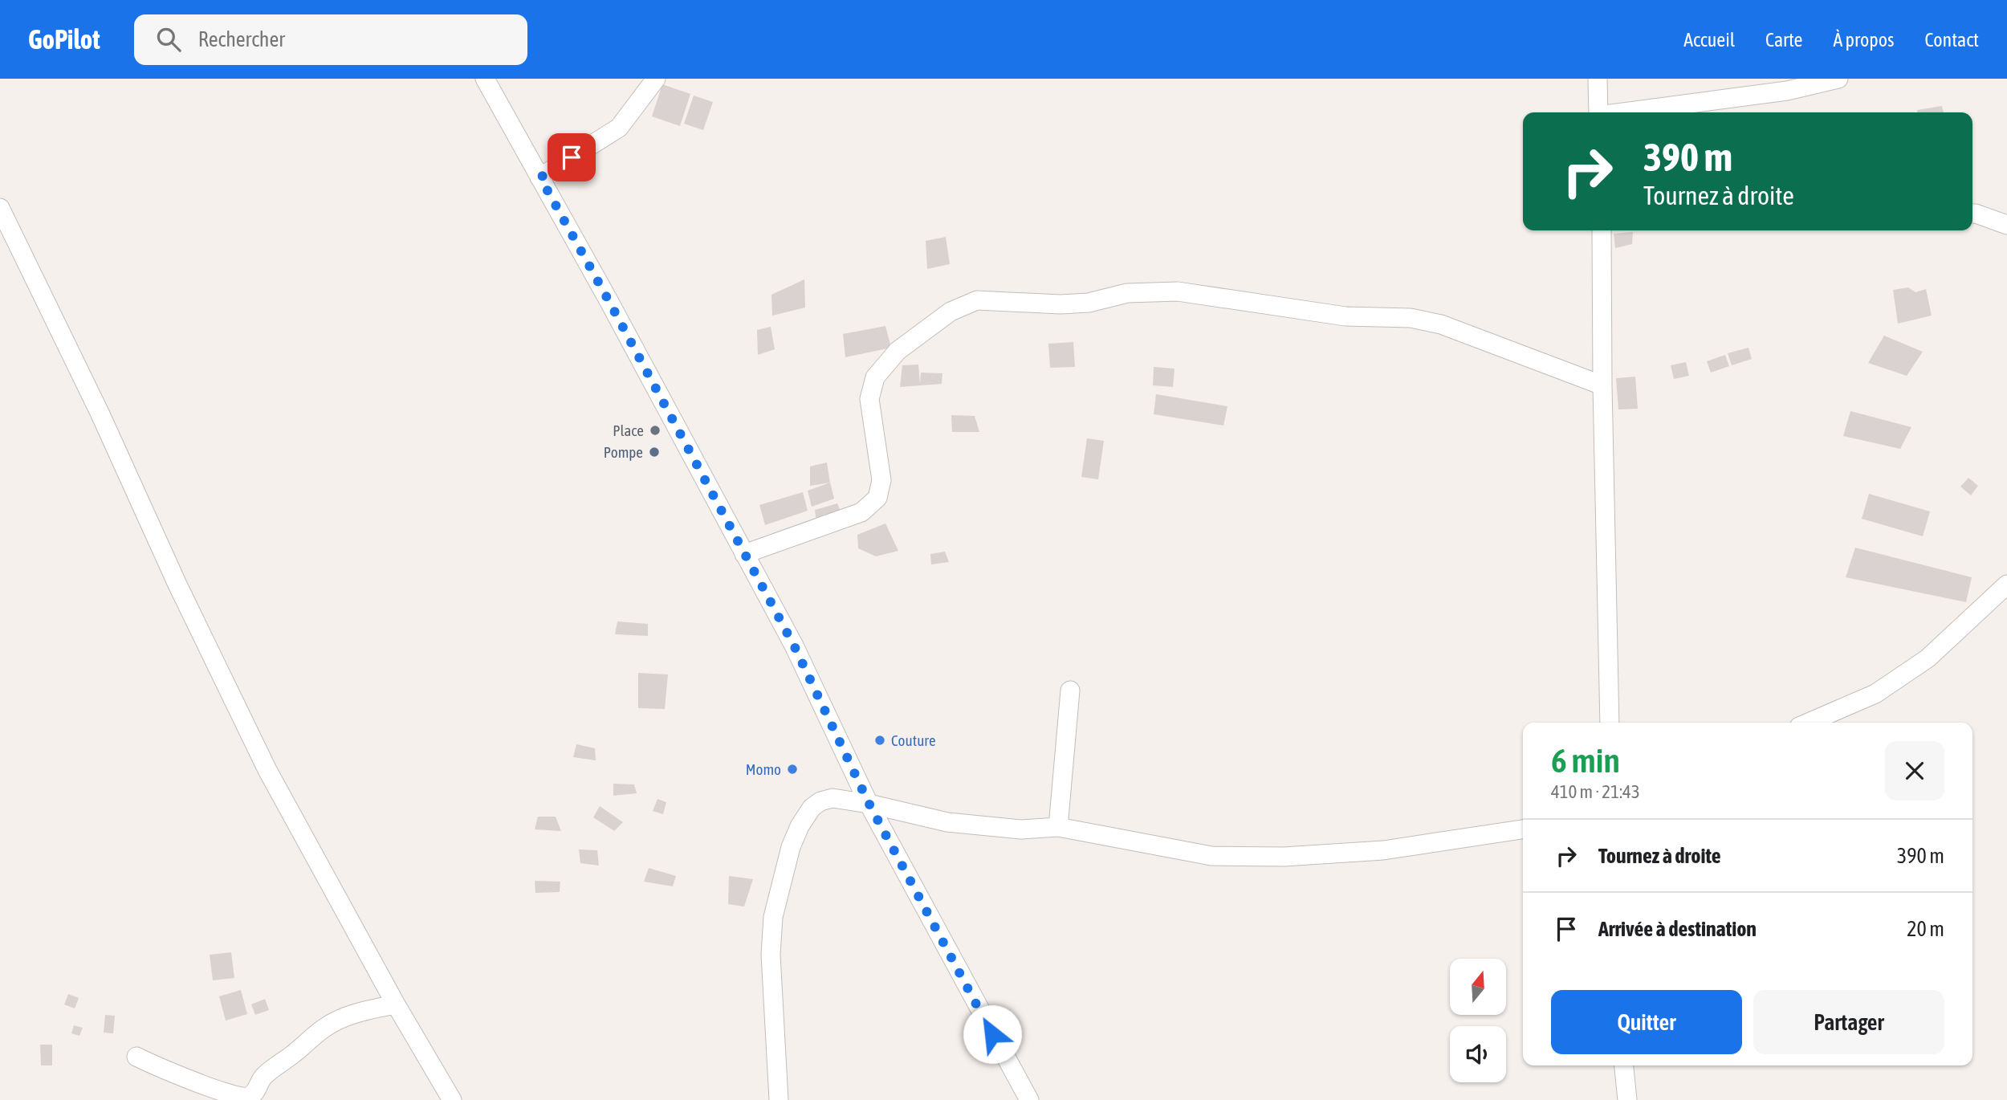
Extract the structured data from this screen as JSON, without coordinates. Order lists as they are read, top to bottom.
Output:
{
  "places": [
    "Place",
    "Pompe",
    "Couture",
    "Momo"
  ],
  "north": "top",
  "page": {
    "header": "GoPilot",
    "search": "Rechercher",
    "nav": [
      "Accueil",
      "Carte",
      "À propos",
      "Contact"
    ],
    "turn": ["390 m", "Tournez à droite"],
    "heading": ["6 min", "410 m · 21:43"],
    "list": [
      {
        "name": "Tournez à droite",
        "value": "390 m"
      },
      {
        "name": "Arrivée à destination",
        "value": "20 m"
      }
    ],
    "buttons": ["Quitter", "Partager"]
  }
}
